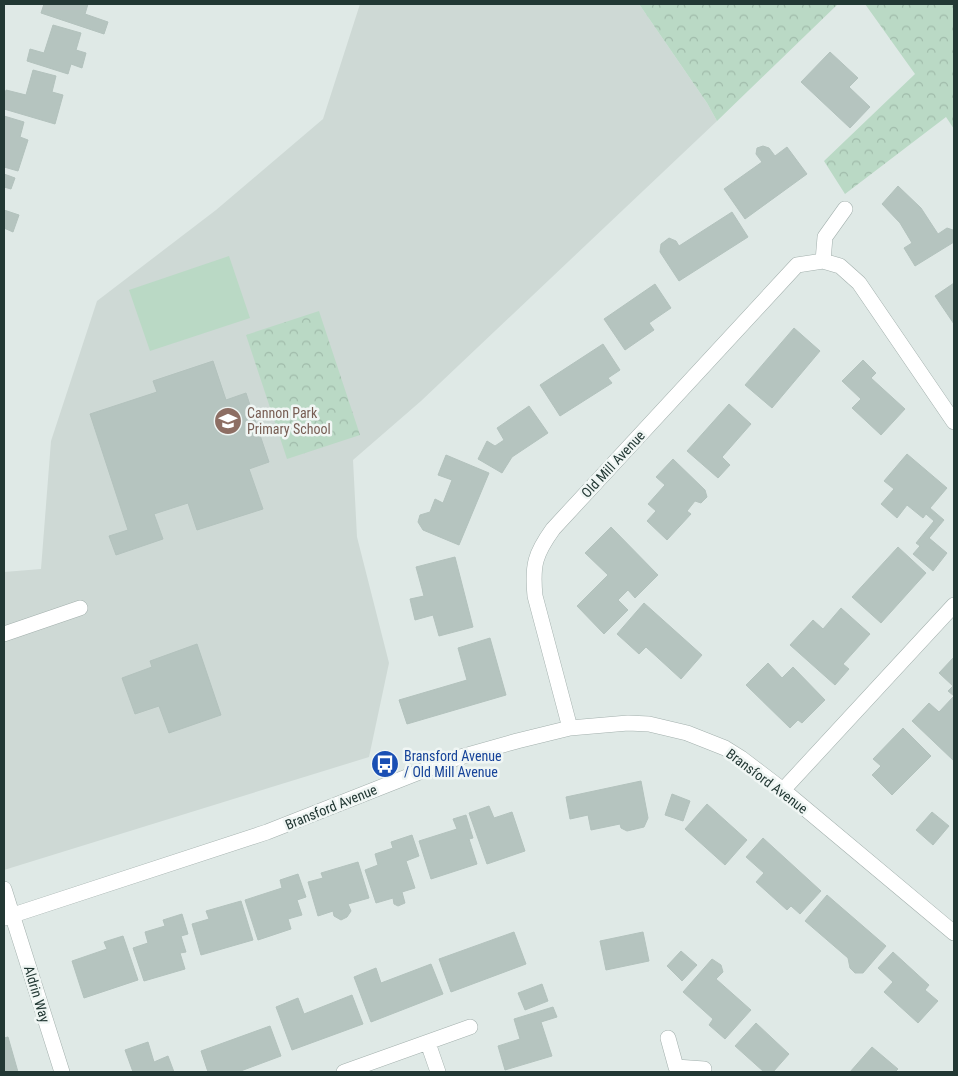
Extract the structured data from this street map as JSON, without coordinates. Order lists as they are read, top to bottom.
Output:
{
  "streets": {
    "street": ["Old Mill Avenue", "Bransford Avenue", "Aldrin Way"]
  },
  "crossings": [
    ["Old Mill Avenue", "Bransford Avenue"],
    ["Bransford Avenue", "Aldrin Way"]
  ],
  "places": {
    "school or university": ["Cannon Park Primary School"],
    "bus stop": ["Bransford Avenue / Old Mill Avenue"]
  }
}
